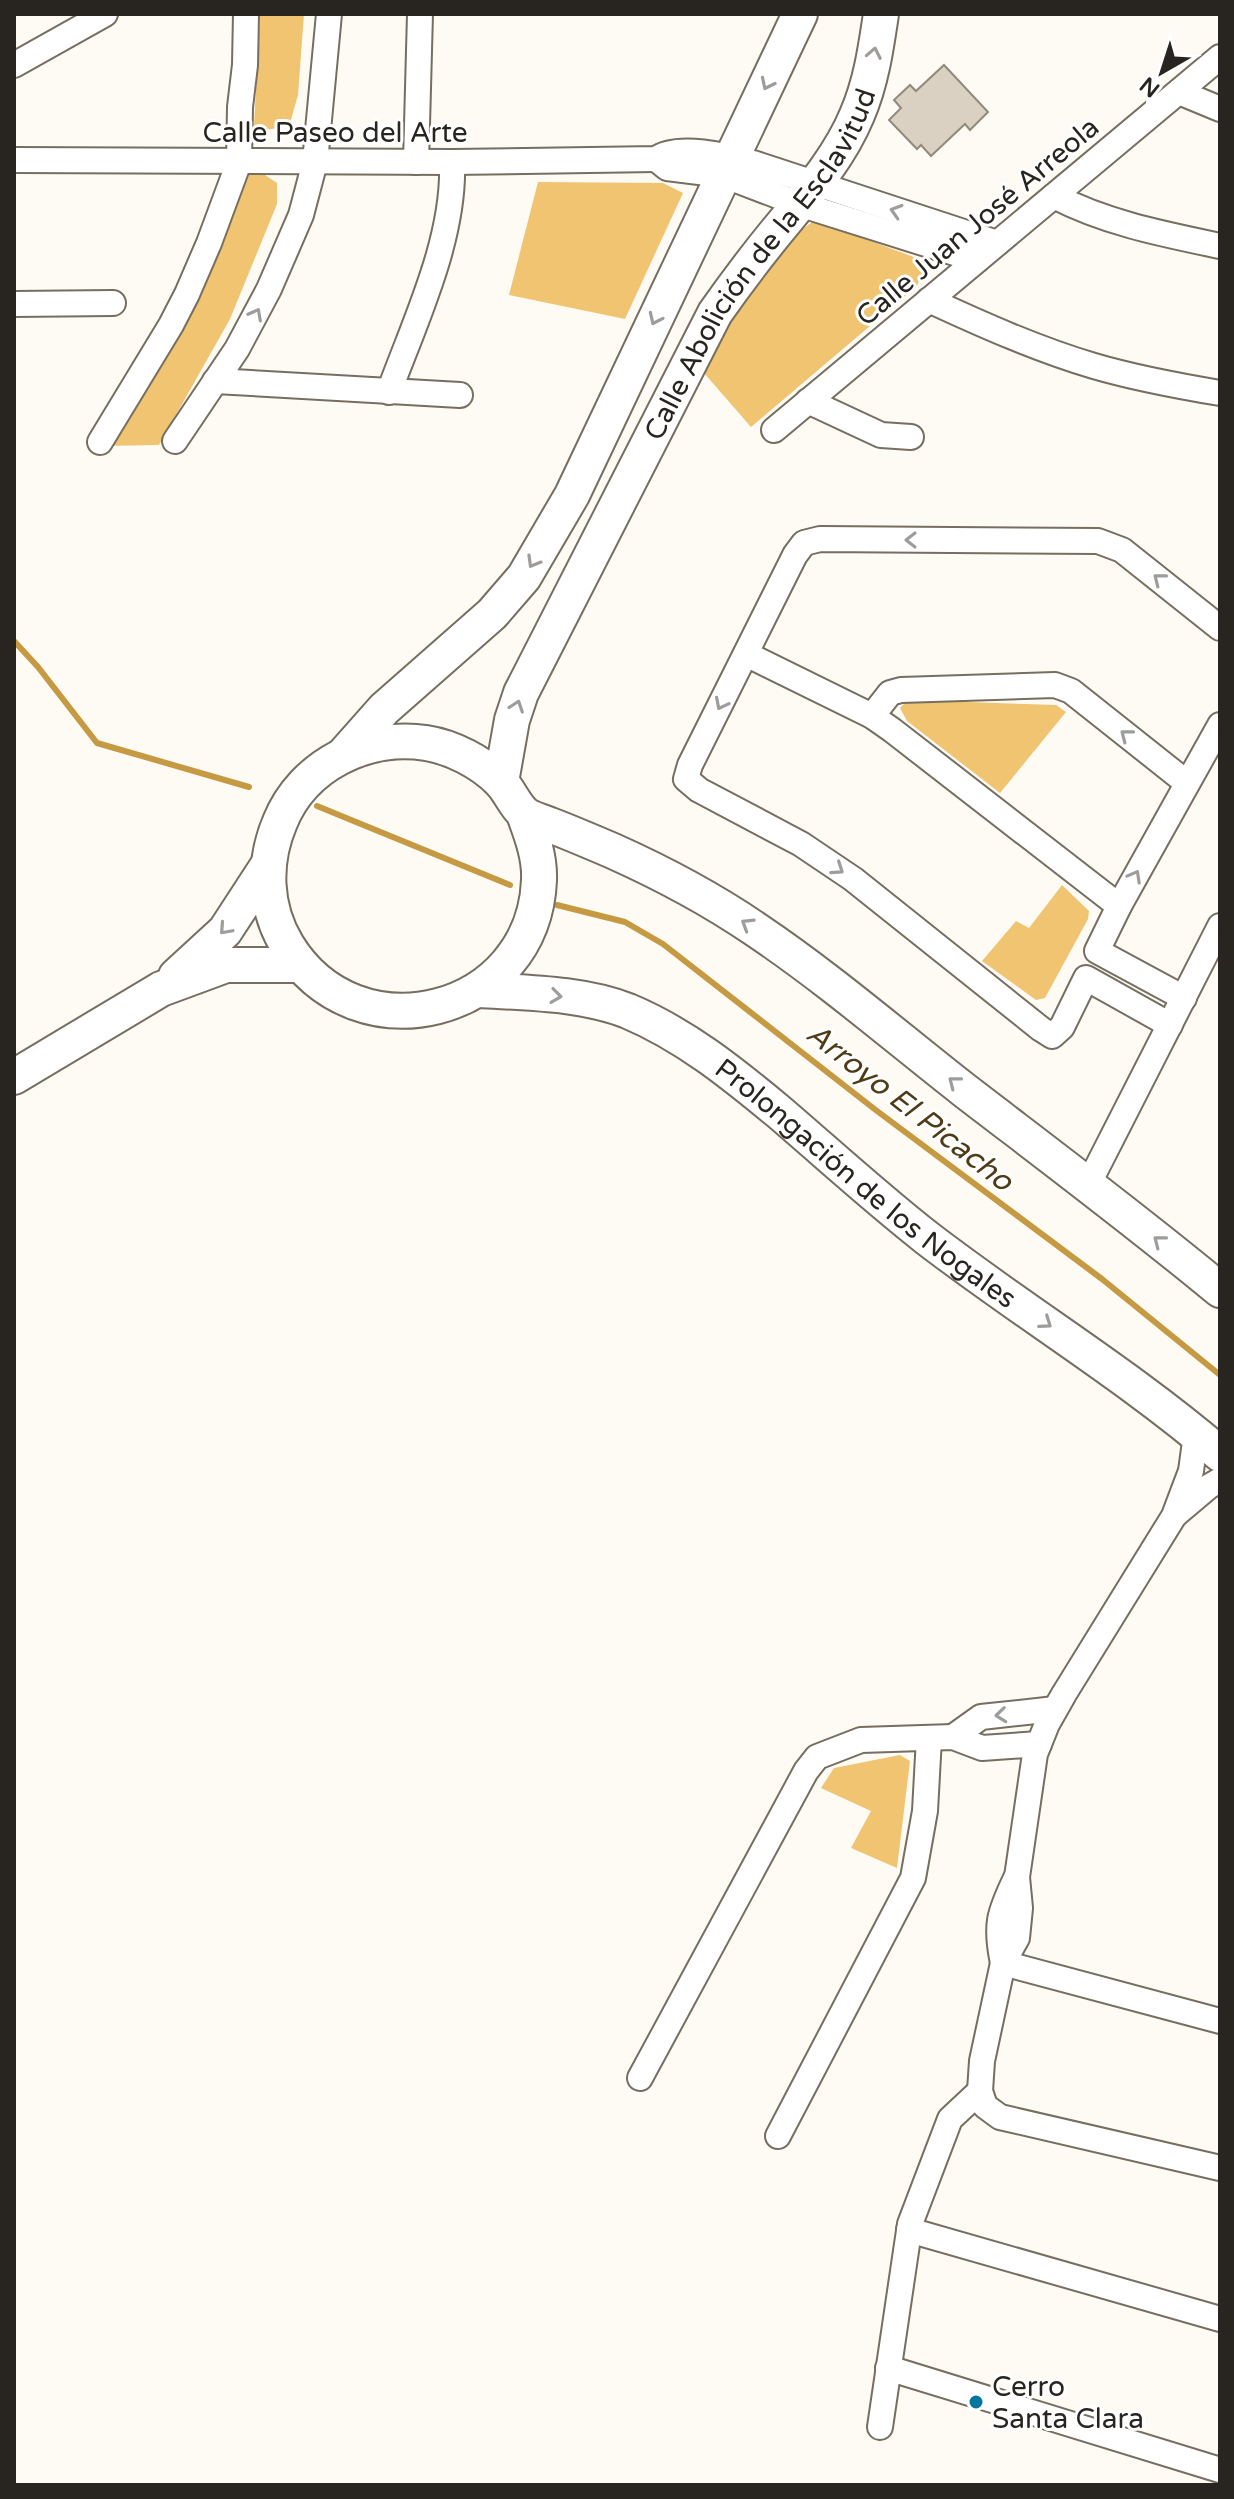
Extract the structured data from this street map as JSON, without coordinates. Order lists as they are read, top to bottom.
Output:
{
  "streets": {
    "main road": ["Calle Abolición de la Esclavitud", "Prolongación de los Nogales"],
    "street": ["Calle Paseo del Arte", "Calle Juan José Arreola"]
  },
  "crossings": [
    ["Calle Paseo del Arte", "Calle Juan José Arreola"],
    ["Calle Paseo del Arte", "Calle Abolición de la Esclavitud"],
    ["Calle Abolición de la Esclavitud", "Prolongación de los Nogales"]
  ],
  "water": ["Arroyo El Picacho"],
  "places": ["Cerro Santa Clara"],
  "north": "bottom left"
}
